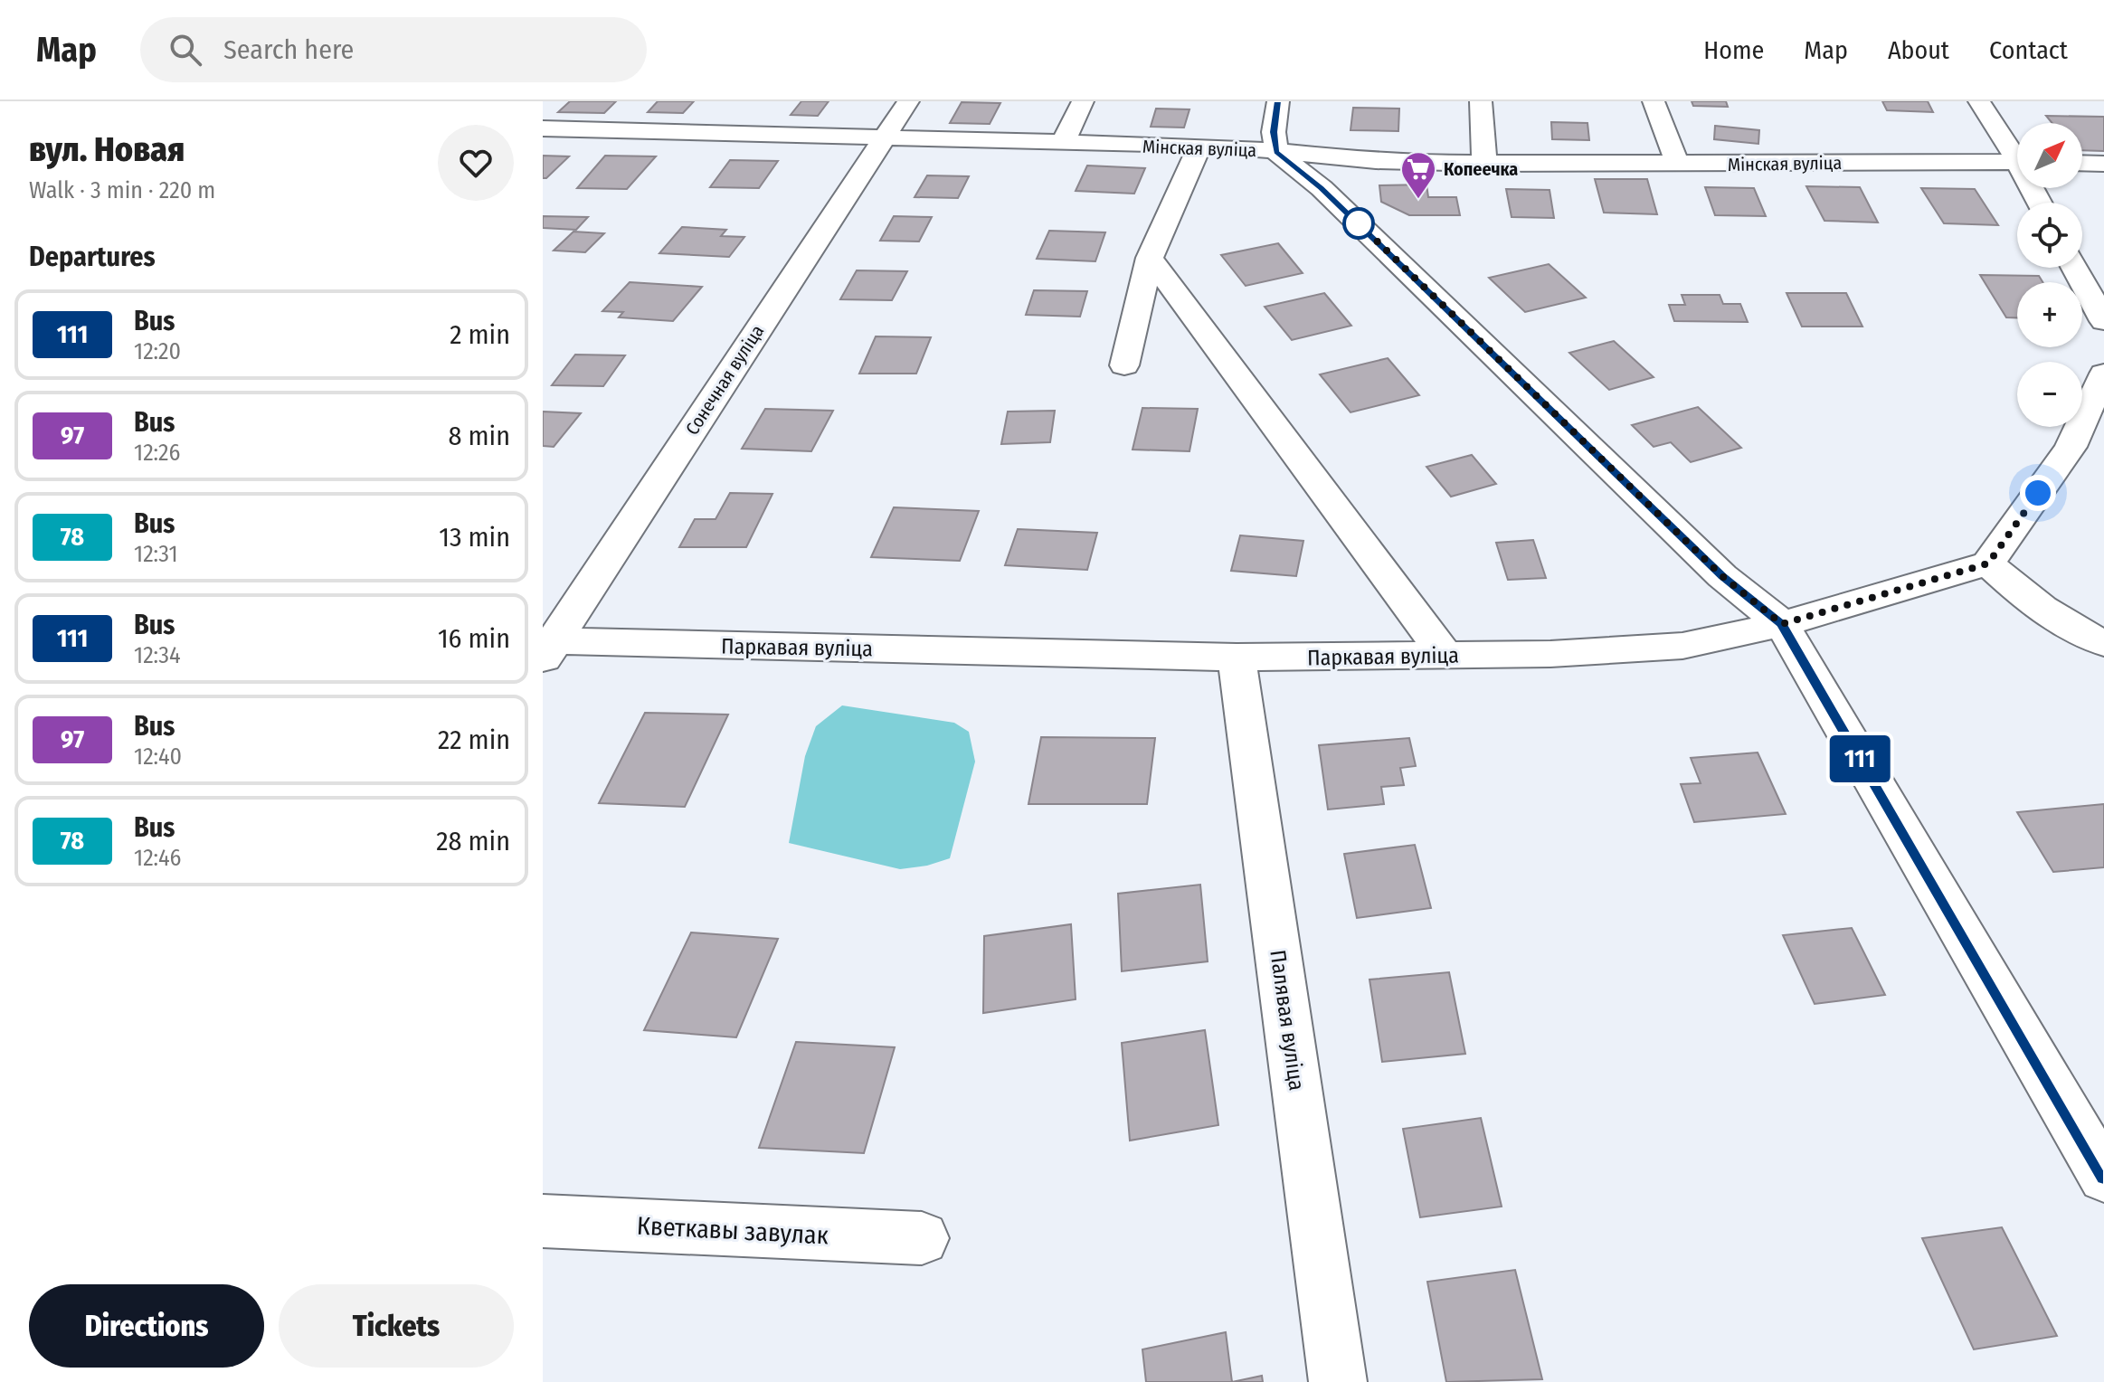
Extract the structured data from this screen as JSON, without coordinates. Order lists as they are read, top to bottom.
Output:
{
  "streets": {
    "street": [
      "Мінская вуліца",
      "Сонечная вуліца",
      "Паркавая вуліца",
      "Палявая вуліца",
      "Кветкавы завулак"
    ]
  },
  "crossings": [
    ["Мінская вуліца", "Сонечная вуліца"],
    ["Сонечная вуліца", "Паркавая вуліца"],
    ["Паркавая вуліца", "Палявая вуліца"]
  ],
  "places": {
    "supermarket": ["Копеечка"]
  },
  "lines": ["bus line 111"],
  "north": "top right",
  "page": {
    "header": "Map",
    "search": "Search here",
    "nav": [
      "Home",
      "Map",
      "About",
      "Contact"
    ],
    "heading": [
      ["вул. Новая", "Walk · 3 min · 220 m"],
      "Departures"
    ],
    "on_map": "111",
    "map_buttons": ["+", "−"],
    "list": [
      {
        "mark": "111",
        "name": "Bus",
        "note": "12:20",
        "value": "2 min"
      },
      {
        "mark": "97",
        "name": "Bus",
        "note": "12:26",
        "value": "8 min"
      },
      {
        "mark": "78",
        "name": "Bus",
        "note": "12:31",
        "value": "13 min"
      },
      {
        "mark": "111",
        "name": "Bus",
        "note": "12:34",
        "value": "16 min"
      },
      {
        "mark": "97",
        "name": "Bus",
        "note": "12:40",
        "value": "22 min"
      },
      {
        "mark": "78",
        "name": "Bus",
        "note": "12:46",
        "value": "28 min"
      }
    ],
    "buttons": ["Directions", "Tickets"]
  }
}
